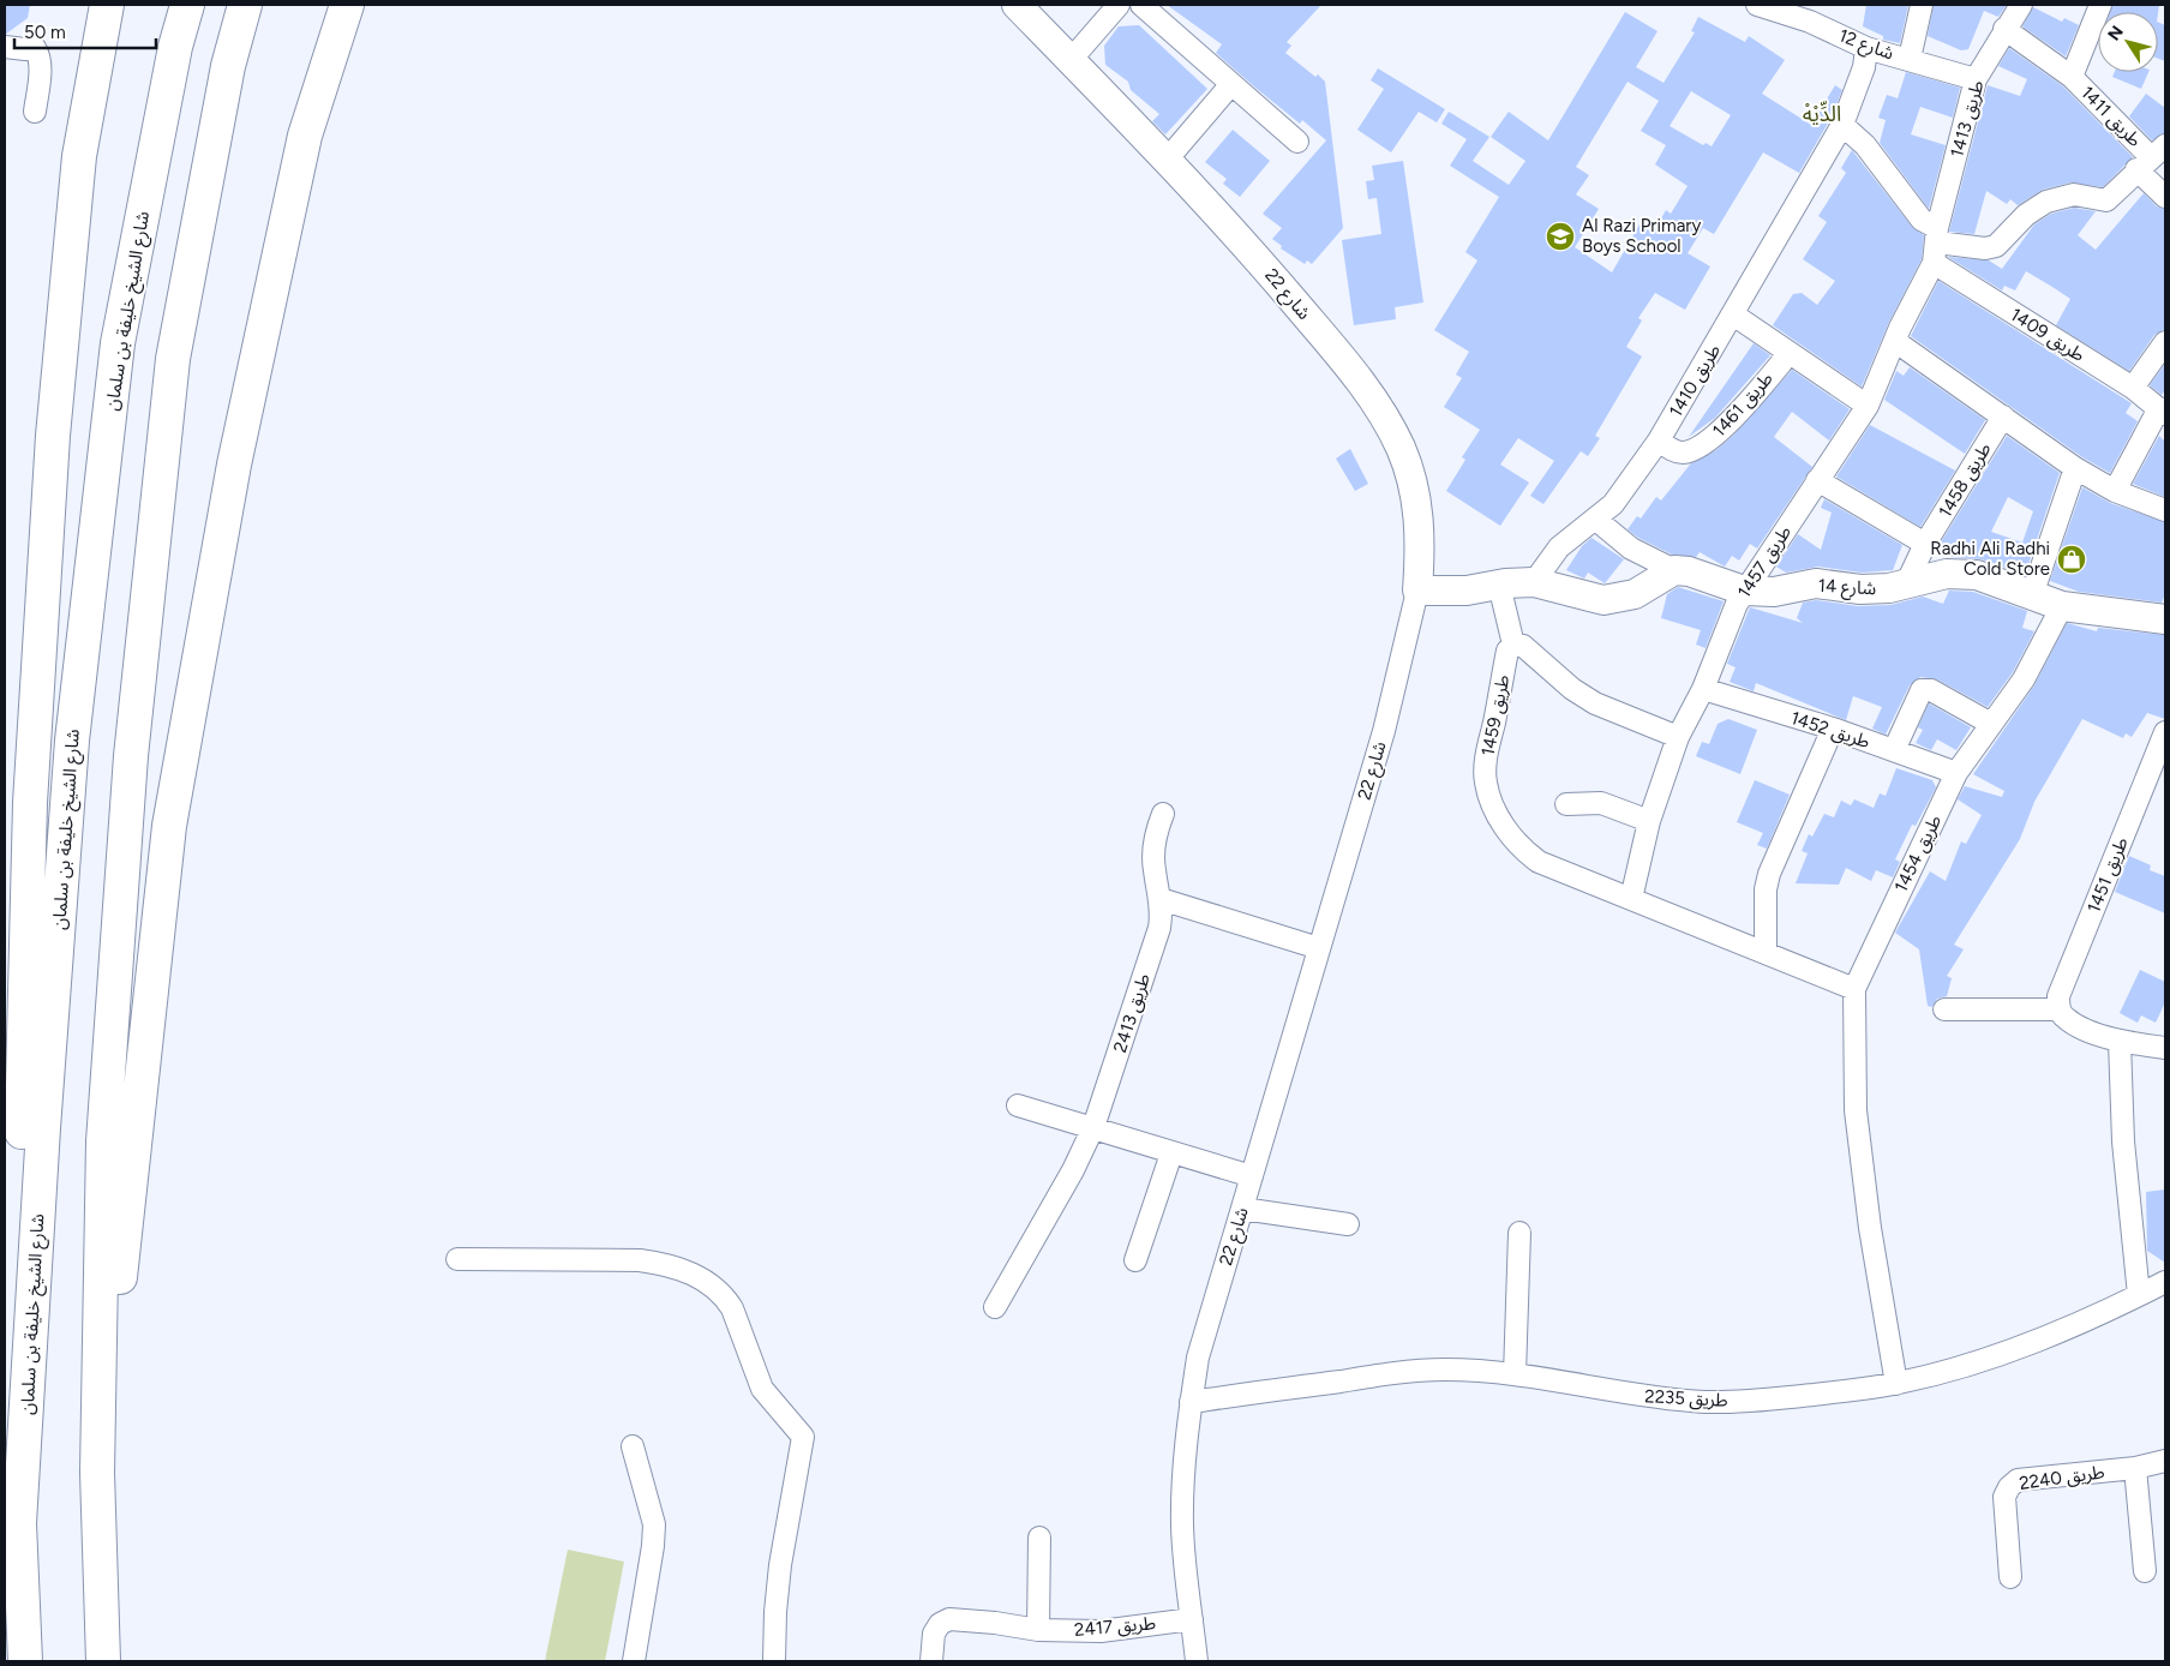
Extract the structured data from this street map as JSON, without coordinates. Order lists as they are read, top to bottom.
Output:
{
  "streets": {
    "highway": ["شارع الشيخ خليفة بن سلمان"],
    "street": [
      "شارع 12",
      "طريق 1411",
      "طريق 1413",
      "شارع 22",
      "طريق 1409",
      "طريق 1410",
      "طريق 1461",
      "طريق 1458",
      "طريق 1457",
      "شارع 14",
      "طريق 1459",
      "طريق 1452",
      "طريق 1454",
      "طريق 1451",
      "طريق 2413",
      "طريق 2235",
      "طريق 2240",
      "طريق 2417"
    ]
  },
  "crossings": [
    ["شارع 12", "طريق 1413"],
    ["شارع 12", "طريق 1410"],
    ["طريق 1411", "طريق 1413"],
    ["طريق 1413", "طريق 1409"],
    ["طريق 1413", "طريق 1457"],
    ["شارع 22", "طريق 2235"],
    ["شارع 22", "طريق 2417"],
    ["طريق 1409", "طريق 1410"],
    ["طريق 1409", "طريق 1457"],
    ["طريق 1410", "طريق 1461"],
    ["طريق 1458", "شارع 14"],
    ["طريق 1457", "شارع 14"],
    ["طريق 1457", "طريق 1459"],
    ["طريق 1457", "طريق 1452"],
    ["شارع 14", "طريق 1454"],
    ["طريق 1459", "طريق 1454"],
    ["طريق 1452", "طريق 1454"]
  ],
  "districts": ["الدِّيْهْ"],
  "places": {
    "school or university": ["Al Razi Primary Boys School"],
    "shop": ["Radhi Ali Radhi Cold Store"]
  },
  "scale_bar": "50 m",
  "north": "top left"
}
